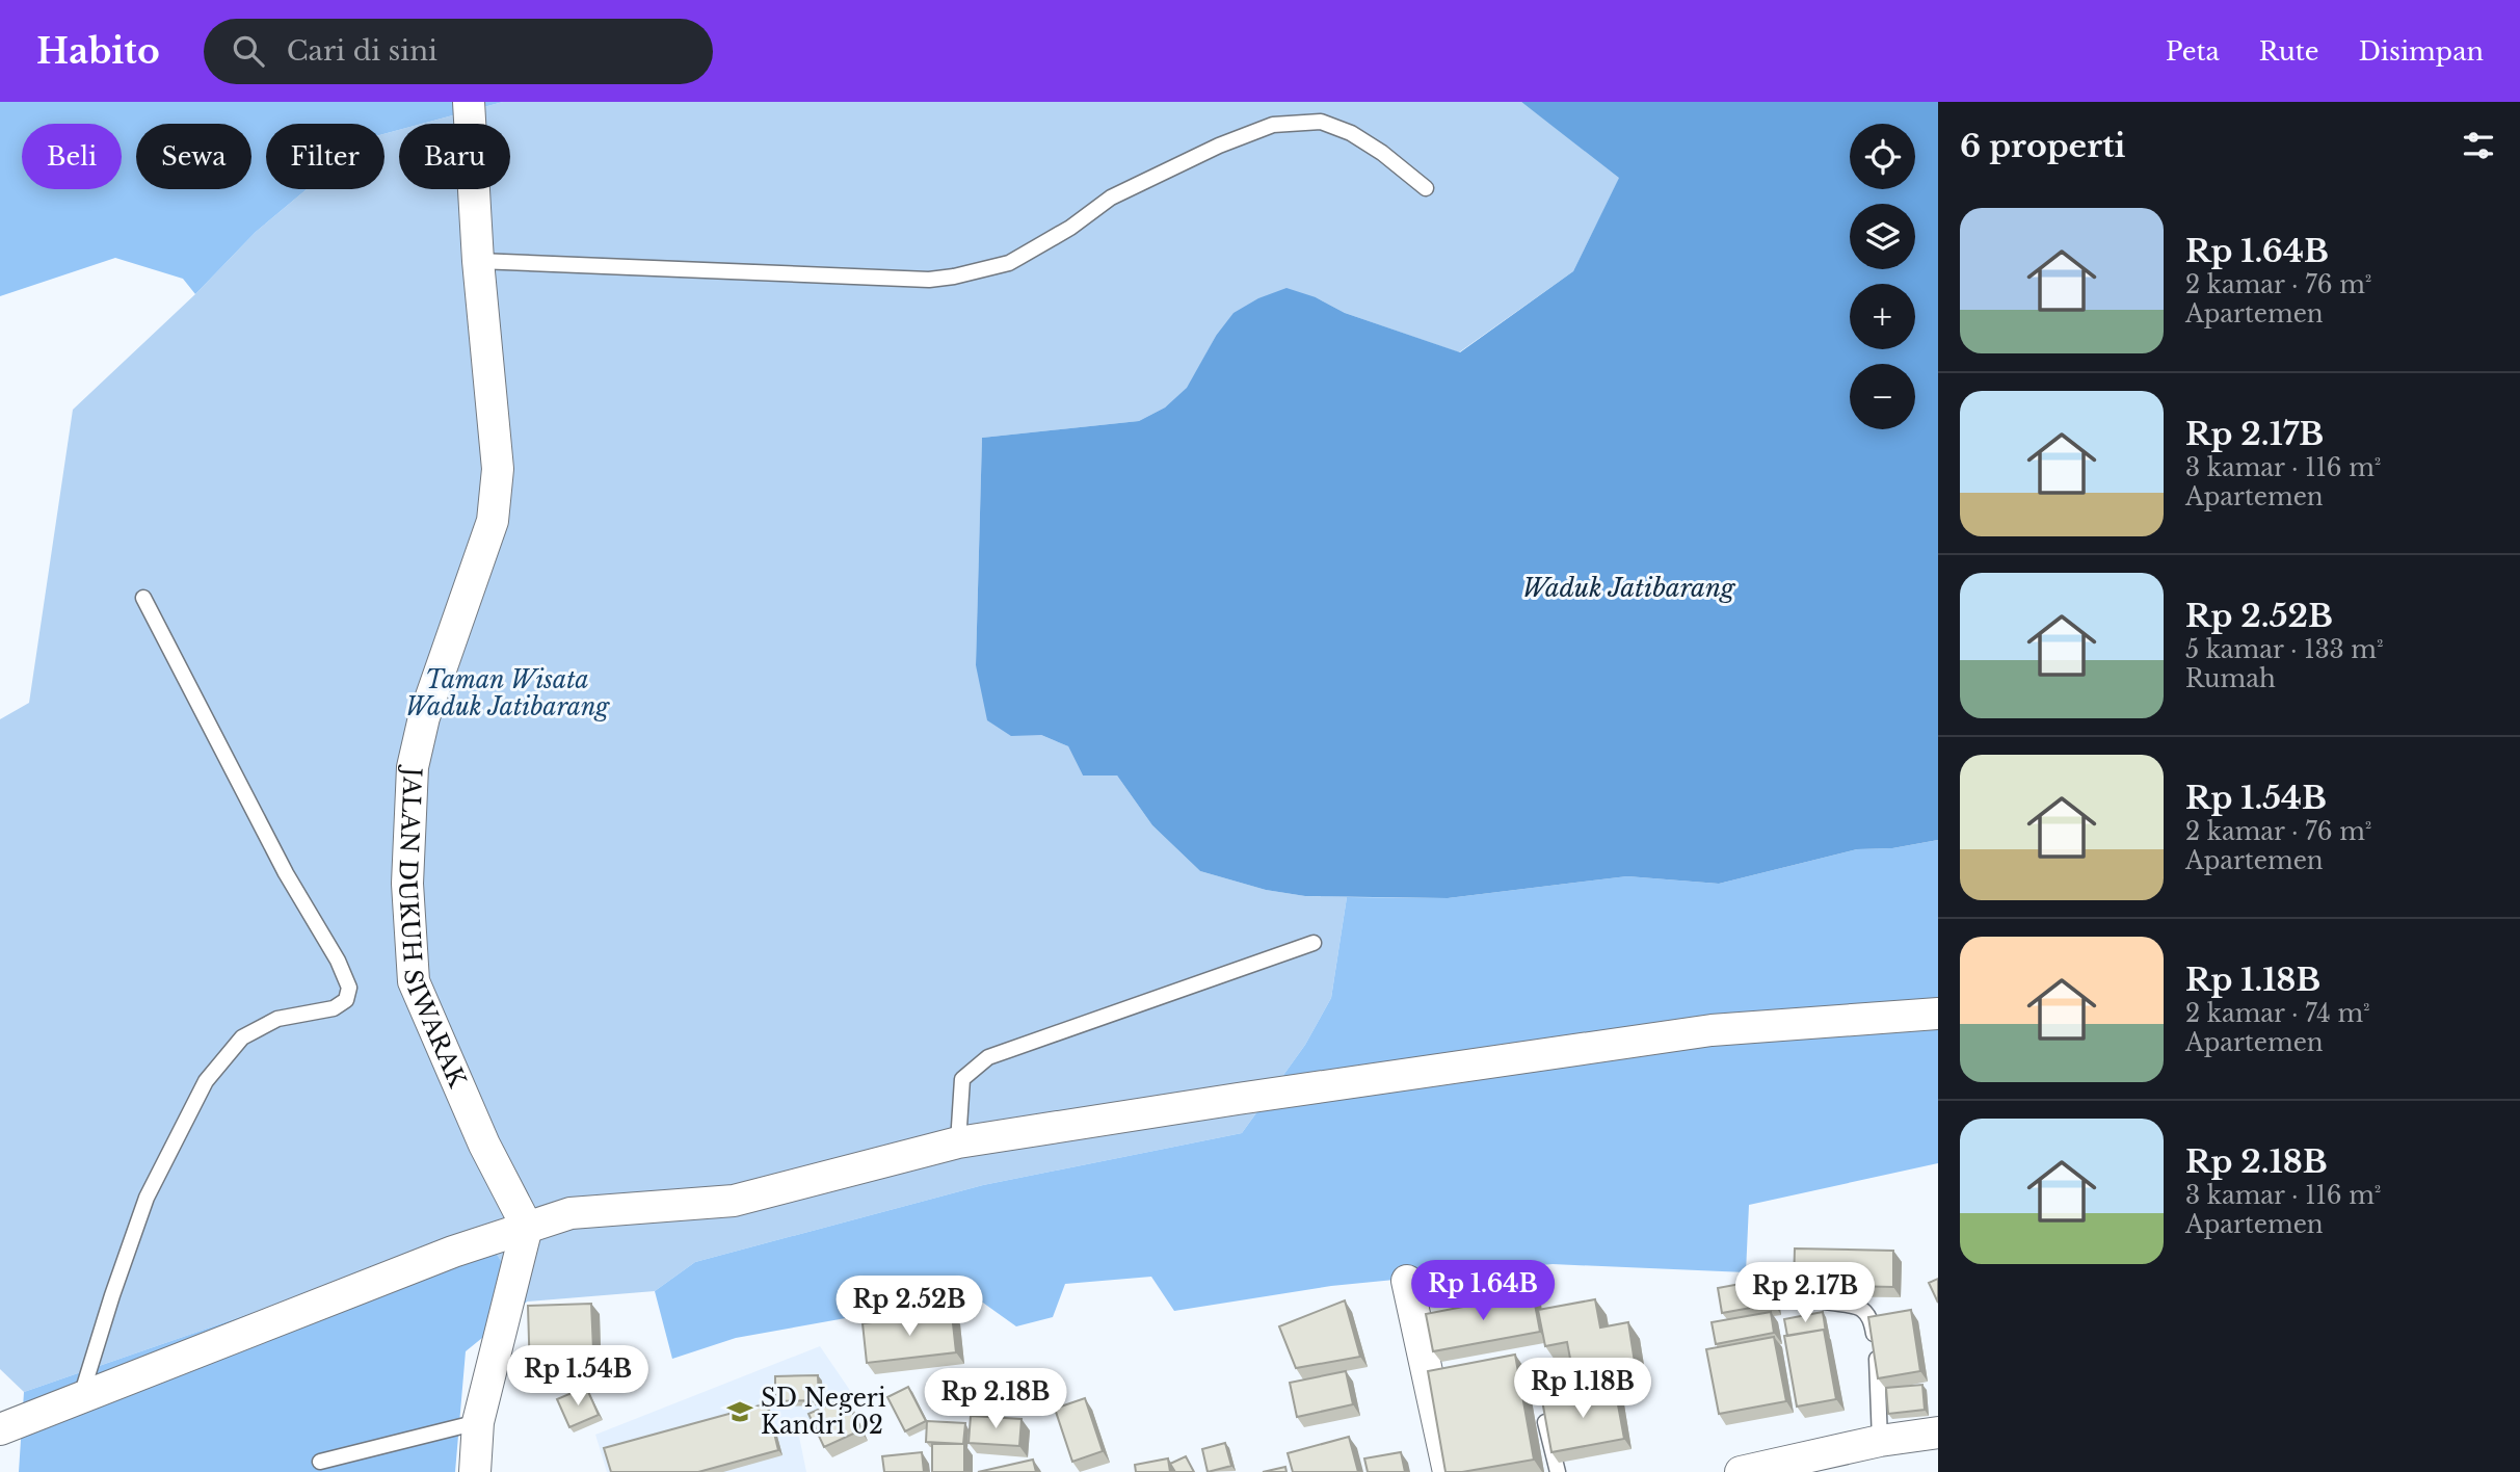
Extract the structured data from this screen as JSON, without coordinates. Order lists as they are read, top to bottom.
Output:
{
  "streets": {
    "street": ["JALAN DUKUH SIWARAK"]
  },
  "water": ["Waduk Jatibarang"],
  "parks": ["Taman Wisata Waduk Jatibarang"],
  "places": {
    "school or university": ["SD Negeri Kandri 02"]
  },
  "page": {
    "header": "Habito",
    "search": "Cari di sini",
    "nav": ["Peta", "Rute", "Disimpan"],
    "heading": "6 properti",
    "map_buttons": ["+", "−"],
    "chip": [
      "Beli",
      "Sewa",
      "Filter",
      "Baru"
    ],
    "list": [
      {
        "name": "Rp 1.64B",
        "note": "2 kamar · 76 m² · Apartemen"
      },
      {
        "name": "Rp 2.17B",
        "note": "3 kamar · 116 m² · Apartemen"
      },
      {
        "name": "Rp 2.52B",
        "note": "5 kamar · 133 m² · Rumah"
      },
      {
        "name": "Rp 1.54B",
        "note": "2 kamar · 76 m² · Apartemen"
      },
      {
        "name": "Rp 1.18B",
        "note": "2 kamar · 74 m² · Apartemen"
      },
      {
        "name": "Rp 2.18B",
        "note": "3 kamar · 116 m² · Apartemen"
      }
    ],
    "price": [
      "Rp 1.64B",
      "Rp 2.17B",
      "Rp 2.52B",
      "Rp 1.54B",
      "Rp 1.18B",
      "Rp 2.18B"
    ]
  }
}
